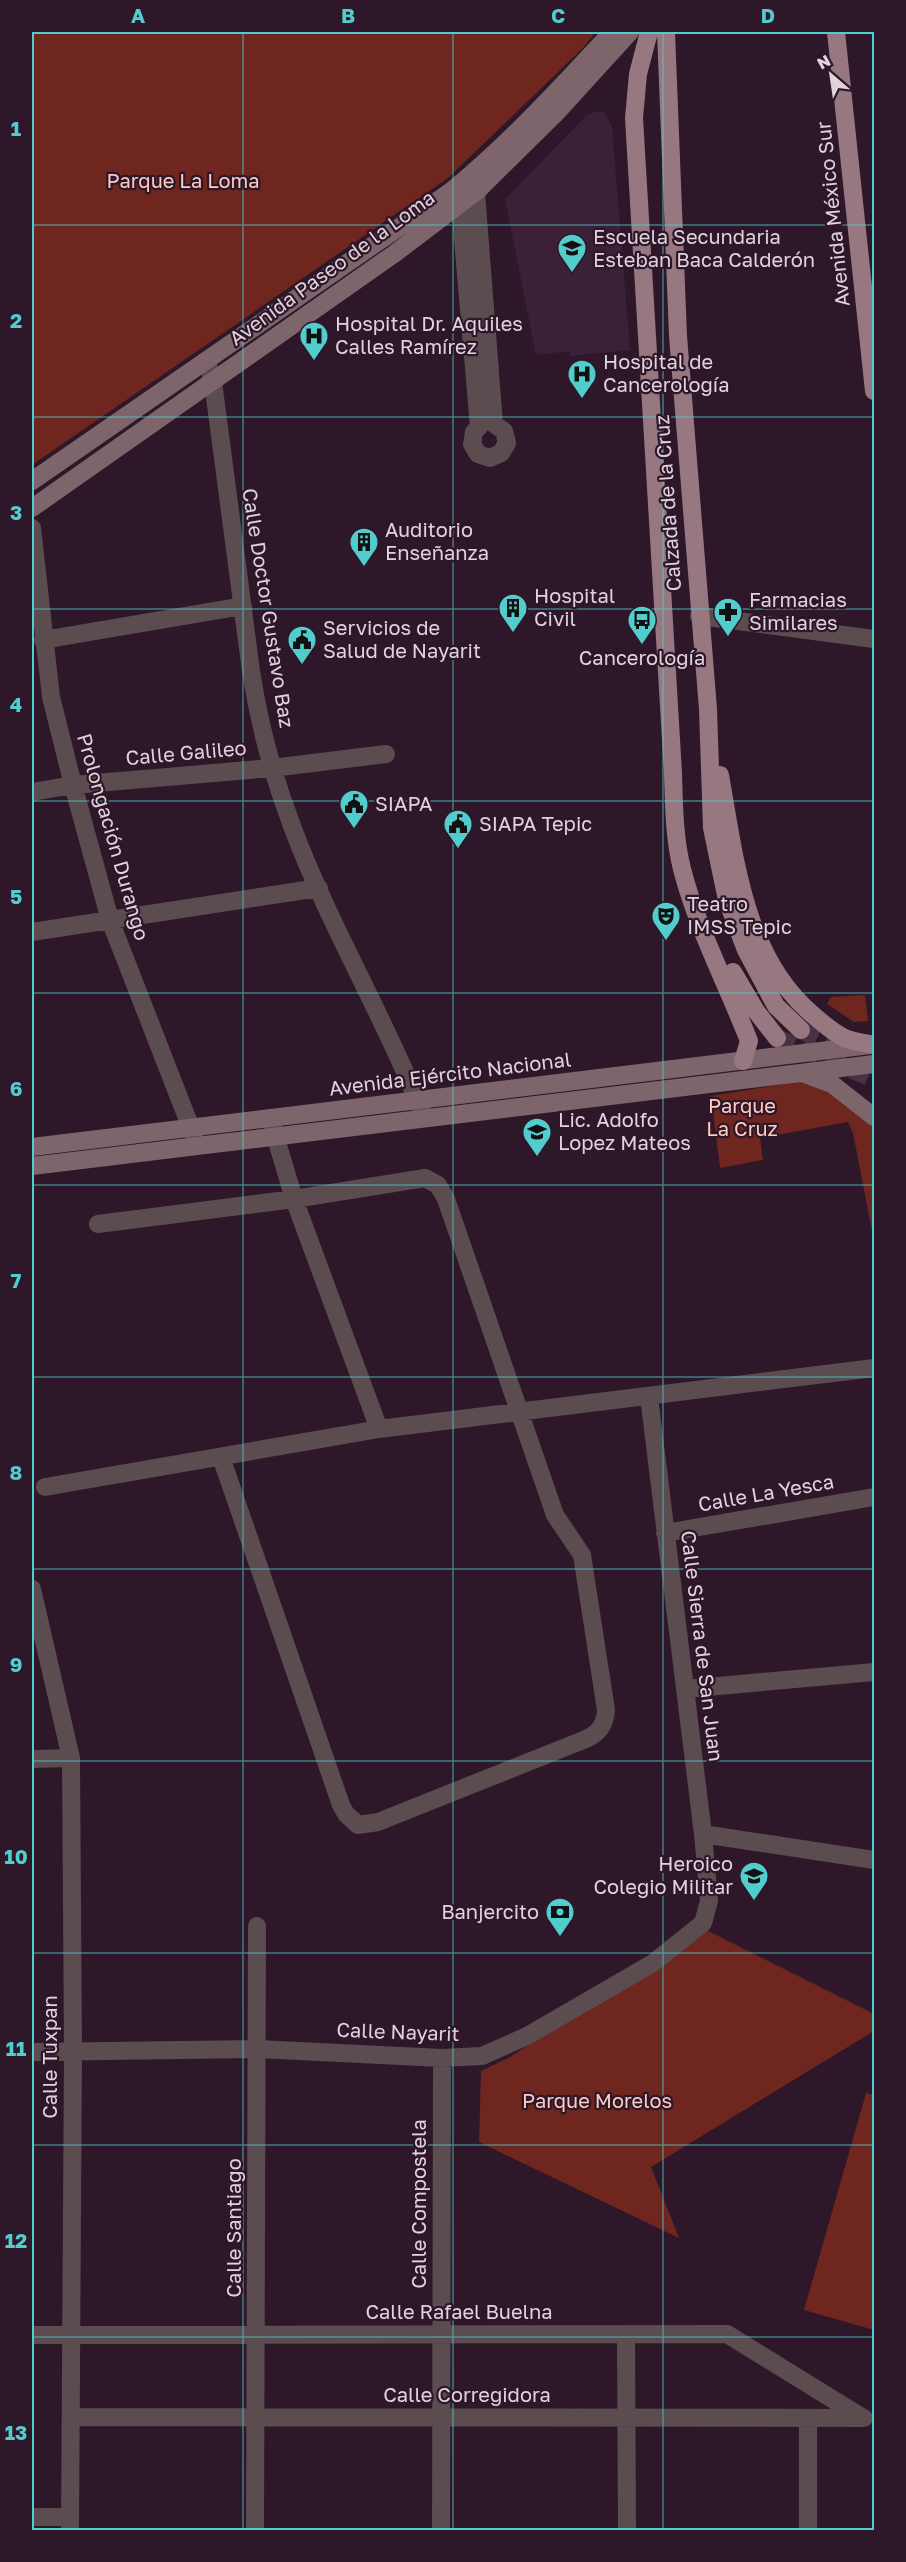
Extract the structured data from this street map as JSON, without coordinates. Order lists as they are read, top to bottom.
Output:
{
  "streets": {
    "main road": [
      "Avenida México Sur",
      "Avenida Paseo de la Loma",
      "Calzada de la Cruz",
      "Avenida Ejército Nacional"
    ],
    "street": [
      "Calle Doctor Gustavo Baz",
      "Calle Galileo",
      "Prolongación Durango",
      "Calle La Yesca",
      "Calle Sierra de San Juan",
      "Calle Nayarit",
      "Calle Tuxpan",
      "Calle Compostela",
      "Calle Santiago",
      "Calle Rafael Buelna",
      "Calle Corregidora"
    ]
  },
  "crossings": [
    ["Avenida Paseo de la Loma", "Calle Doctor Gustavo Baz"],
    ["Calle Doctor Gustavo Baz", "Calle Galileo"],
    ["Calle Doctor Gustavo Baz", "Avenida Ejército Nacional"],
    ["Calle Galileo", "Prolongación Durango"],
    ["Prolongación Durango", "Avenida Ejército Nacional"],
    ["Calle La Yesca", "Calle Sierra de San Juan"],
    ["Calle Sierra de San Juan", "Calle Nayarit"],
    ["Calle Nayarit", "Calle Tuxpan"],
    ["Calle Nayarit", "Calle Compostela"],
    ["Calle Nayarit", "Calle Santiago"],
    ["Calle Tuxpan", "Calle Rafael Buelna"],
    ["Calle Tuxpan", "Calle Corregidora"],
    ["Calle Compostela", "Calle Rafael Buelna"],
    ["Calle Compostela", "Calle Corregidora"],
    ["Calle Santiago", "Calle Rafael Buelna"],
    ["Calle Santiago", "Calle Corregidora"],
    ["Calle Rafael Buelna", "Calle Corregidora"]
  ],
  "parks": ["Parque La Loma", "Parque La Cruz", "Parque Morelos"],
  "places": {
    "school or university": ["Escuela Secundaria Esteban Baca Calderón", "Lic. Adolfo Lopez Mateos", "Heroico Colegio Militar"],
    "hospital": ["Hospital Dr. Aquiles Calles Ramírez", "Hospital de Cancerología"],
    "building": ["Auditorio Enseñanza", "Hospital Civil"],
    "pharmacy": ["Farmacias Similares"],
    "bus stop": ["Cancerología"],
    "public building": ["Servicios de Salud de Nayarit", "SIAPA", "SIAPA Tepic"],
    "theatre": ["Teatro IMSS Tepic"],
    "bank": ["Banjercito"]
  },
  "north": "top left",
  "grid": {
    "columns": [
      "A",
      "B",
      "C",
      "D"
    ],
    "rows": [
      "1",
      "2",
      "3",
      "4",
      "5",
      "6",
      "7",
      "8",
      "9",
      "10",
      "11",
      "12",
      "13"
    ]
  }
}
